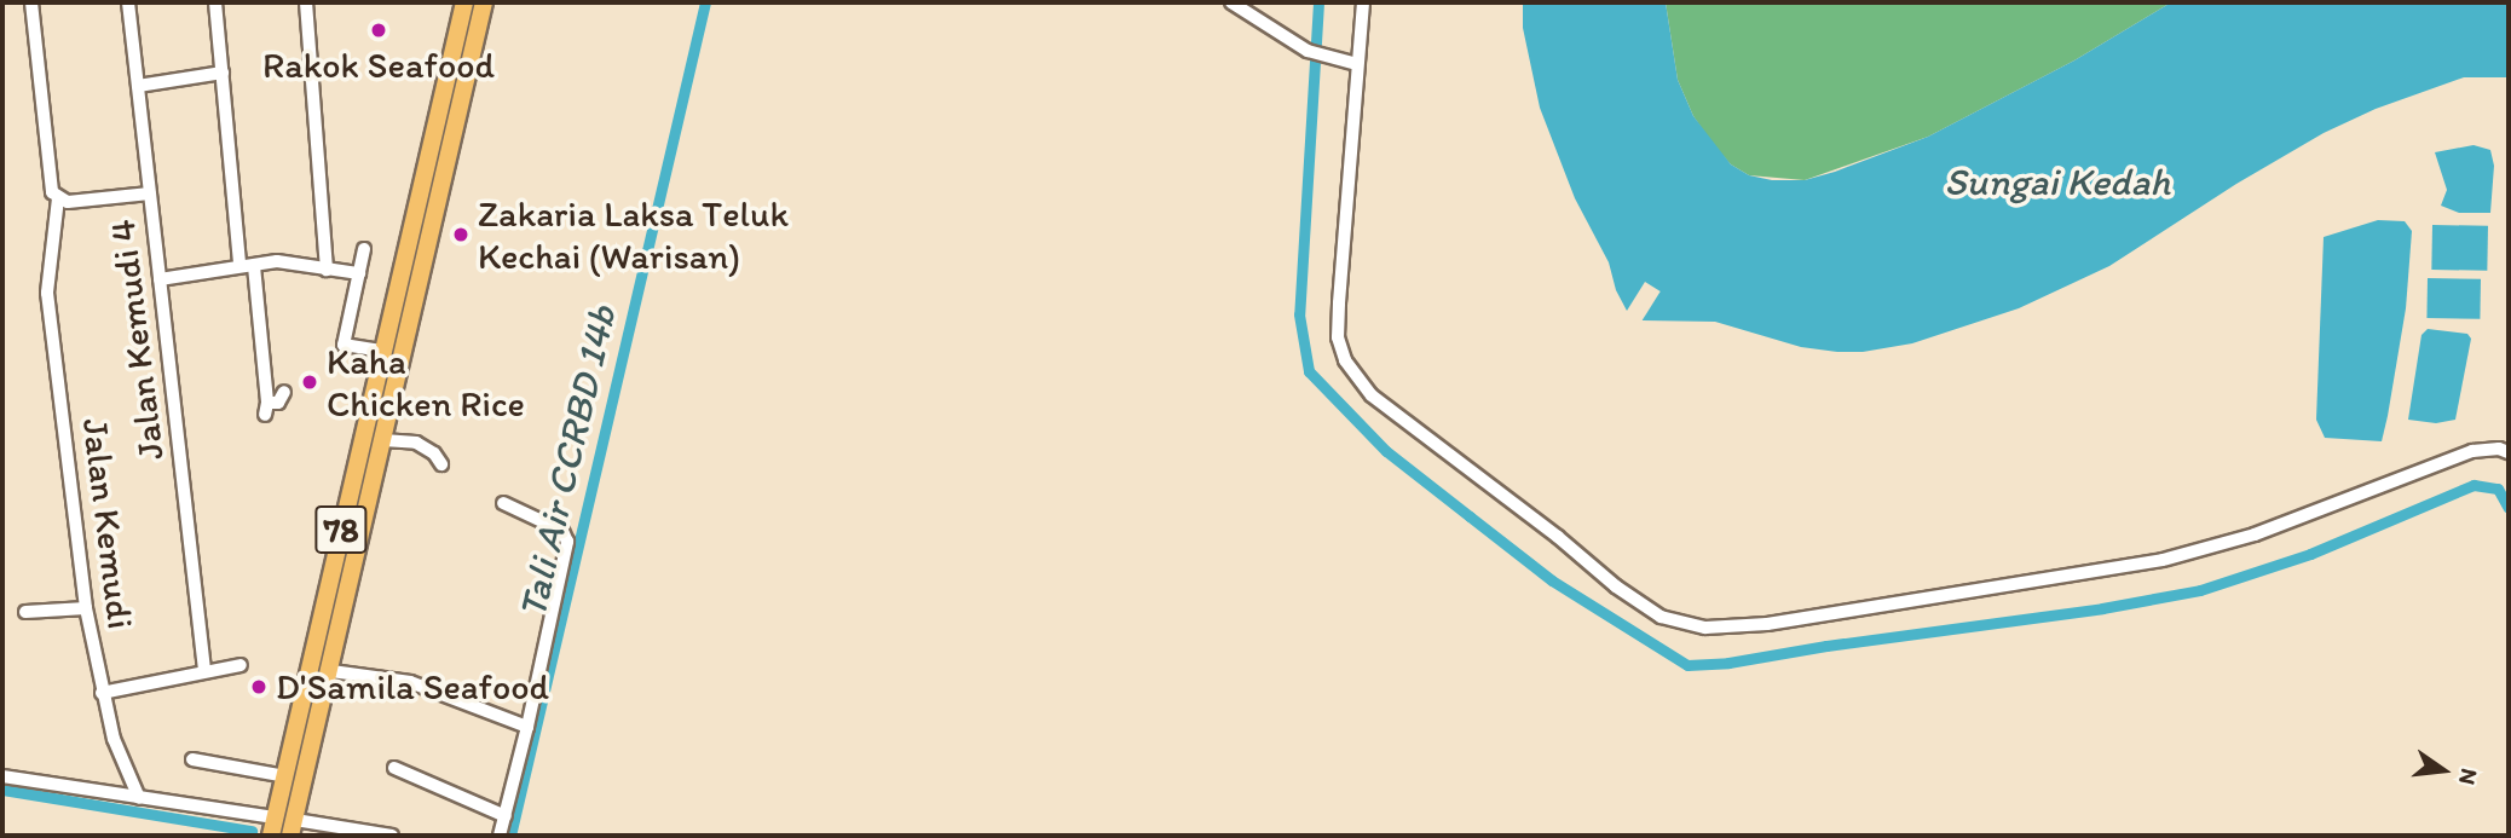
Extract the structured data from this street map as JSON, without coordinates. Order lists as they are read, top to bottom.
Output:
{
  "streets": {
    "main road": ["78"],
    "street": ["Jalan Kemudi 4", "Jalan Kemudi"]
  },
  "water": ["Sungai Kedah", "Tali Air CCRBD 14b"],
  "places": [
    "Rakok Seafood",
    "Zakaria Laksa Teluk Kechai (Warisan)",
    "Kaha Chicken Rice",
    "D'Samila Seafood"
  ],
  "north": "right"
}
